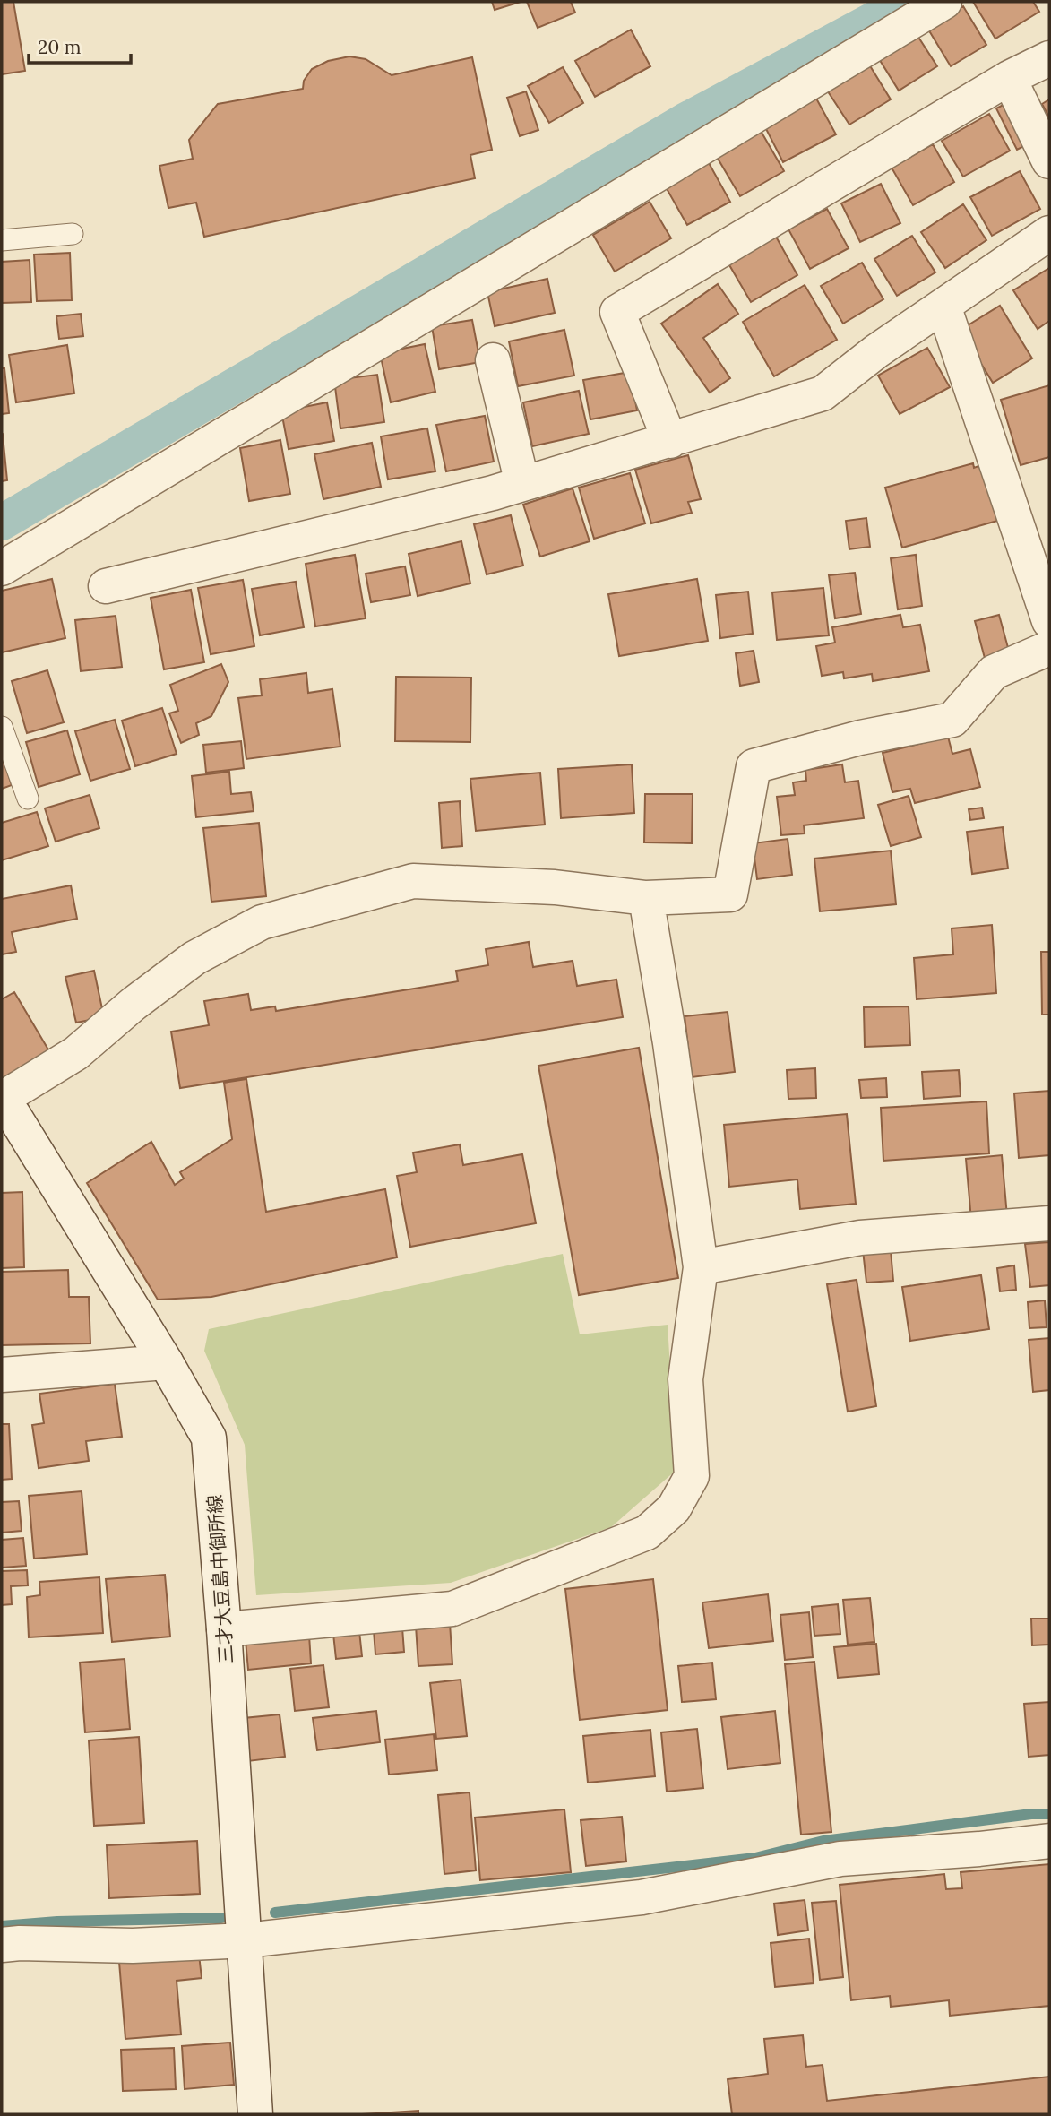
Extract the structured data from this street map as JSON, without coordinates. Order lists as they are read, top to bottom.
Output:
{
  "streets": {
    "street": ["三才大豆島中御所線"]
  },
  "scale_bar": "20 m"
}
